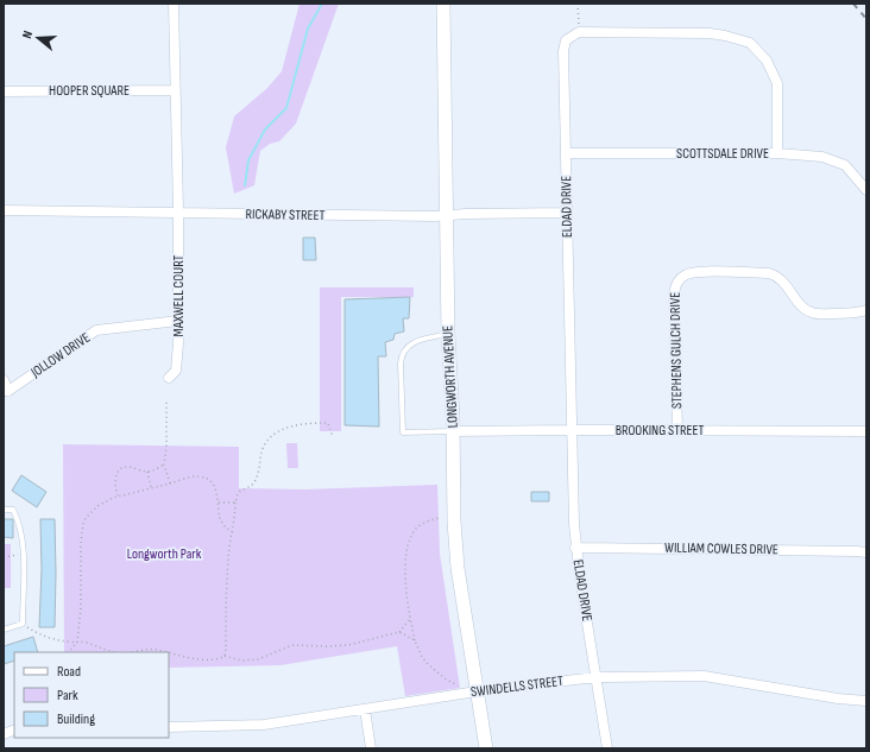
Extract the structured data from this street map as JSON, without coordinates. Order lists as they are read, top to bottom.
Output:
{
  "streets": {
    "street": [
      "HOOPER SQUARE",
      "SCOTTSDALE DRIVE",
      "ELDAD DRIVE",
      "RICKABY STREET",
      "MAXWELL COURT",
      "STEPHENS GULCH DRIVE",
      "JOLLOW DRIVE",
      "LONGWORTH AVENUE",
      "BROOKING STREET",
      "WILLIAM COWLES DRIVE",
      "SWINDELLS STREET"
    ]
  },
  "crossings": [
    ["SCOTTSDALE DRIVE", "ELDAD DRIVE"],
    ["ELDAD DRIVE", "RICKABY STREET"],
    ["ELDAD DRIVE", "BROOKING STREET"],
    ["ELDAD DRIVE", "WILLIAM COWLES DRIVE"],
    ["ELDAD DRIVE", "SWINDELLS STREET"],
    ["RICKABY STREET", "MAXWELL COURT"],
    ["RICKABY STREET", "LONGWORTH AVENUE"],
    ["MAXWELL COURT", "JOLLOW DRIVE"],
    ["STEPHENS GULCH DRIVE", "BROOKING STREET"],
    ["LONGWORTH AVENUE", "BROOKING STREET"],
    ["LONGWORTH AVENUE", "SWINDELLS STREET"]
  ],
  "parks": ["Longworth Park"],
  "legend": ["Road", "Park", "Building"],
  "north": "left"
}
